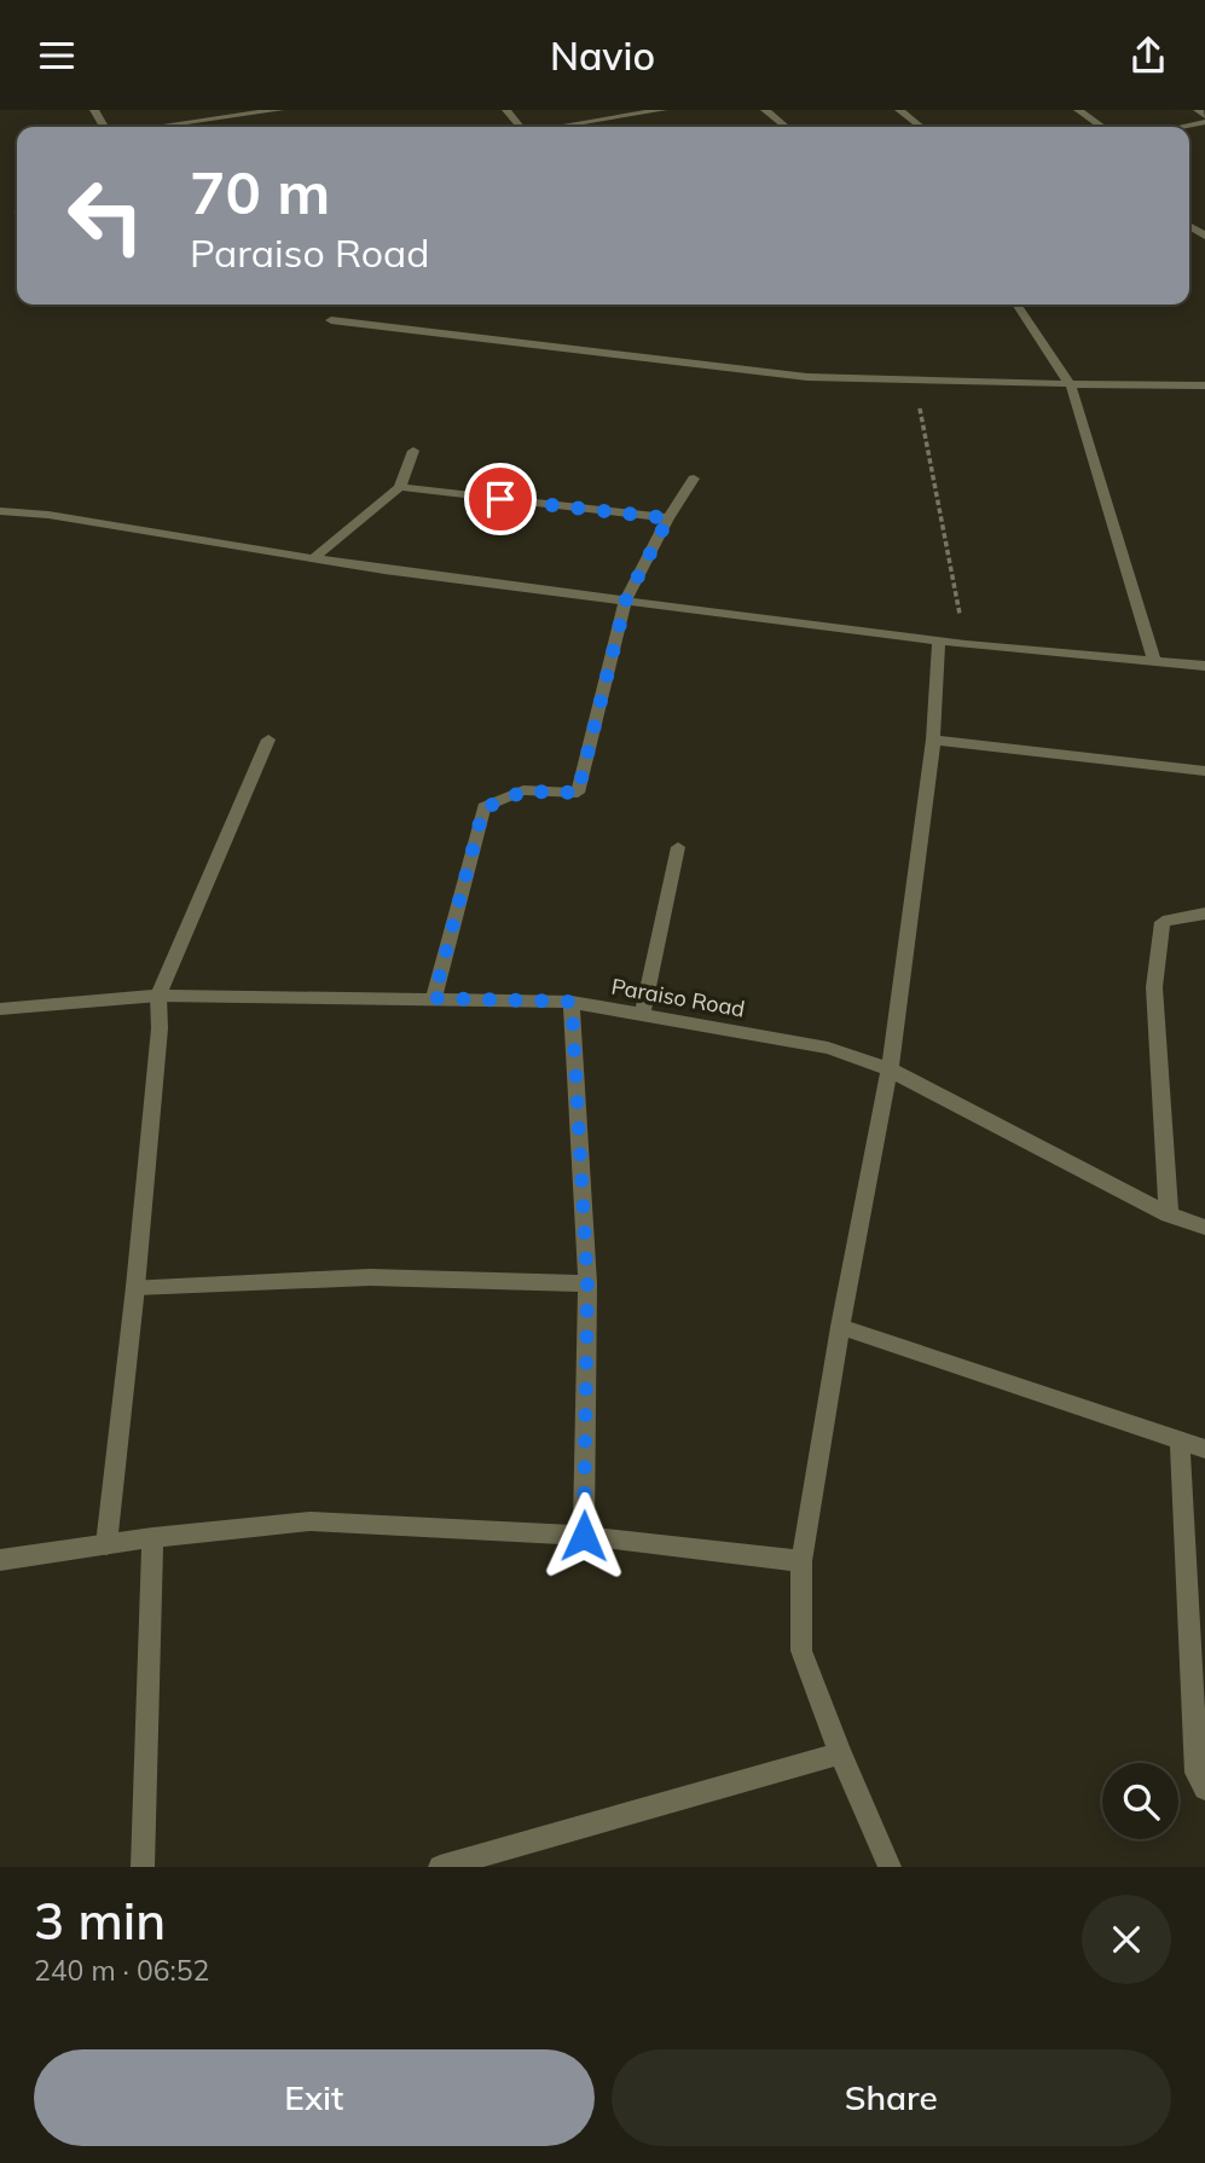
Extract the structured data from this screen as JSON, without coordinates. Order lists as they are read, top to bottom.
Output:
{
  "streets": {
    "street": ["Paraiso Road"]
  },
  "page": {
    "header": "Navio",
    "turn": ["70 m", "Paraiso Road"],
    "heading": ["3 min", "240 m · 06:52"],
    "buttons": ["Exit", "Share"]
  }
}
